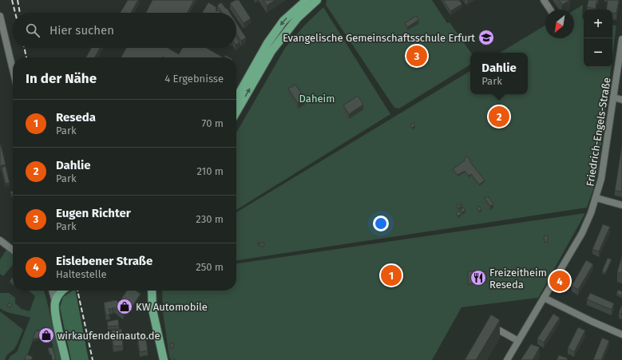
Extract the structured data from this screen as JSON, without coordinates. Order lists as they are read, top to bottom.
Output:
{
  "streets": {
    "street": ["Friedrich-Engels-Straße"]
  },
  "parks": ["Daheim"],
  "places": {
    "school or university": ["Evangelische Gemeinschaftsschule Erfurt"],
    "restaurant": ["Freizeitheim Reseda"],
    "shop": ["KW Automobile", "wirkaufendeinauto.de"]
  },
  "north": "bottom left",
  "page": {
    "map_buttons": ["+", "−"],
    "search": "Hier suchen",
    "pins": [
      "3",
      "2",
      "1",
      "4"
    ],
    "popup": ["Dahlie", "Park"],
    "heading": ["In der Nähe", "4 Ergebnisse"],
    "list": [
      {
        "mark": "1",
        "name": "Reseda",
        "note": "Park",
        "value": "70 m"
      },
      {
        "mark": "2",
        "name": "Dahlie",
        "note": "Park",
        "value": "210 m"
      },
      {
        "mark": "3",
        "name": "Eugen Richter",
        "note": "Park",
        "value": "230 m"
      },
      {
        "mark": "4",
        "name": "Eislebener Straße",
        "note": "Haltestelle",
        "value": "250 m"
      }
    ]
  }
}
